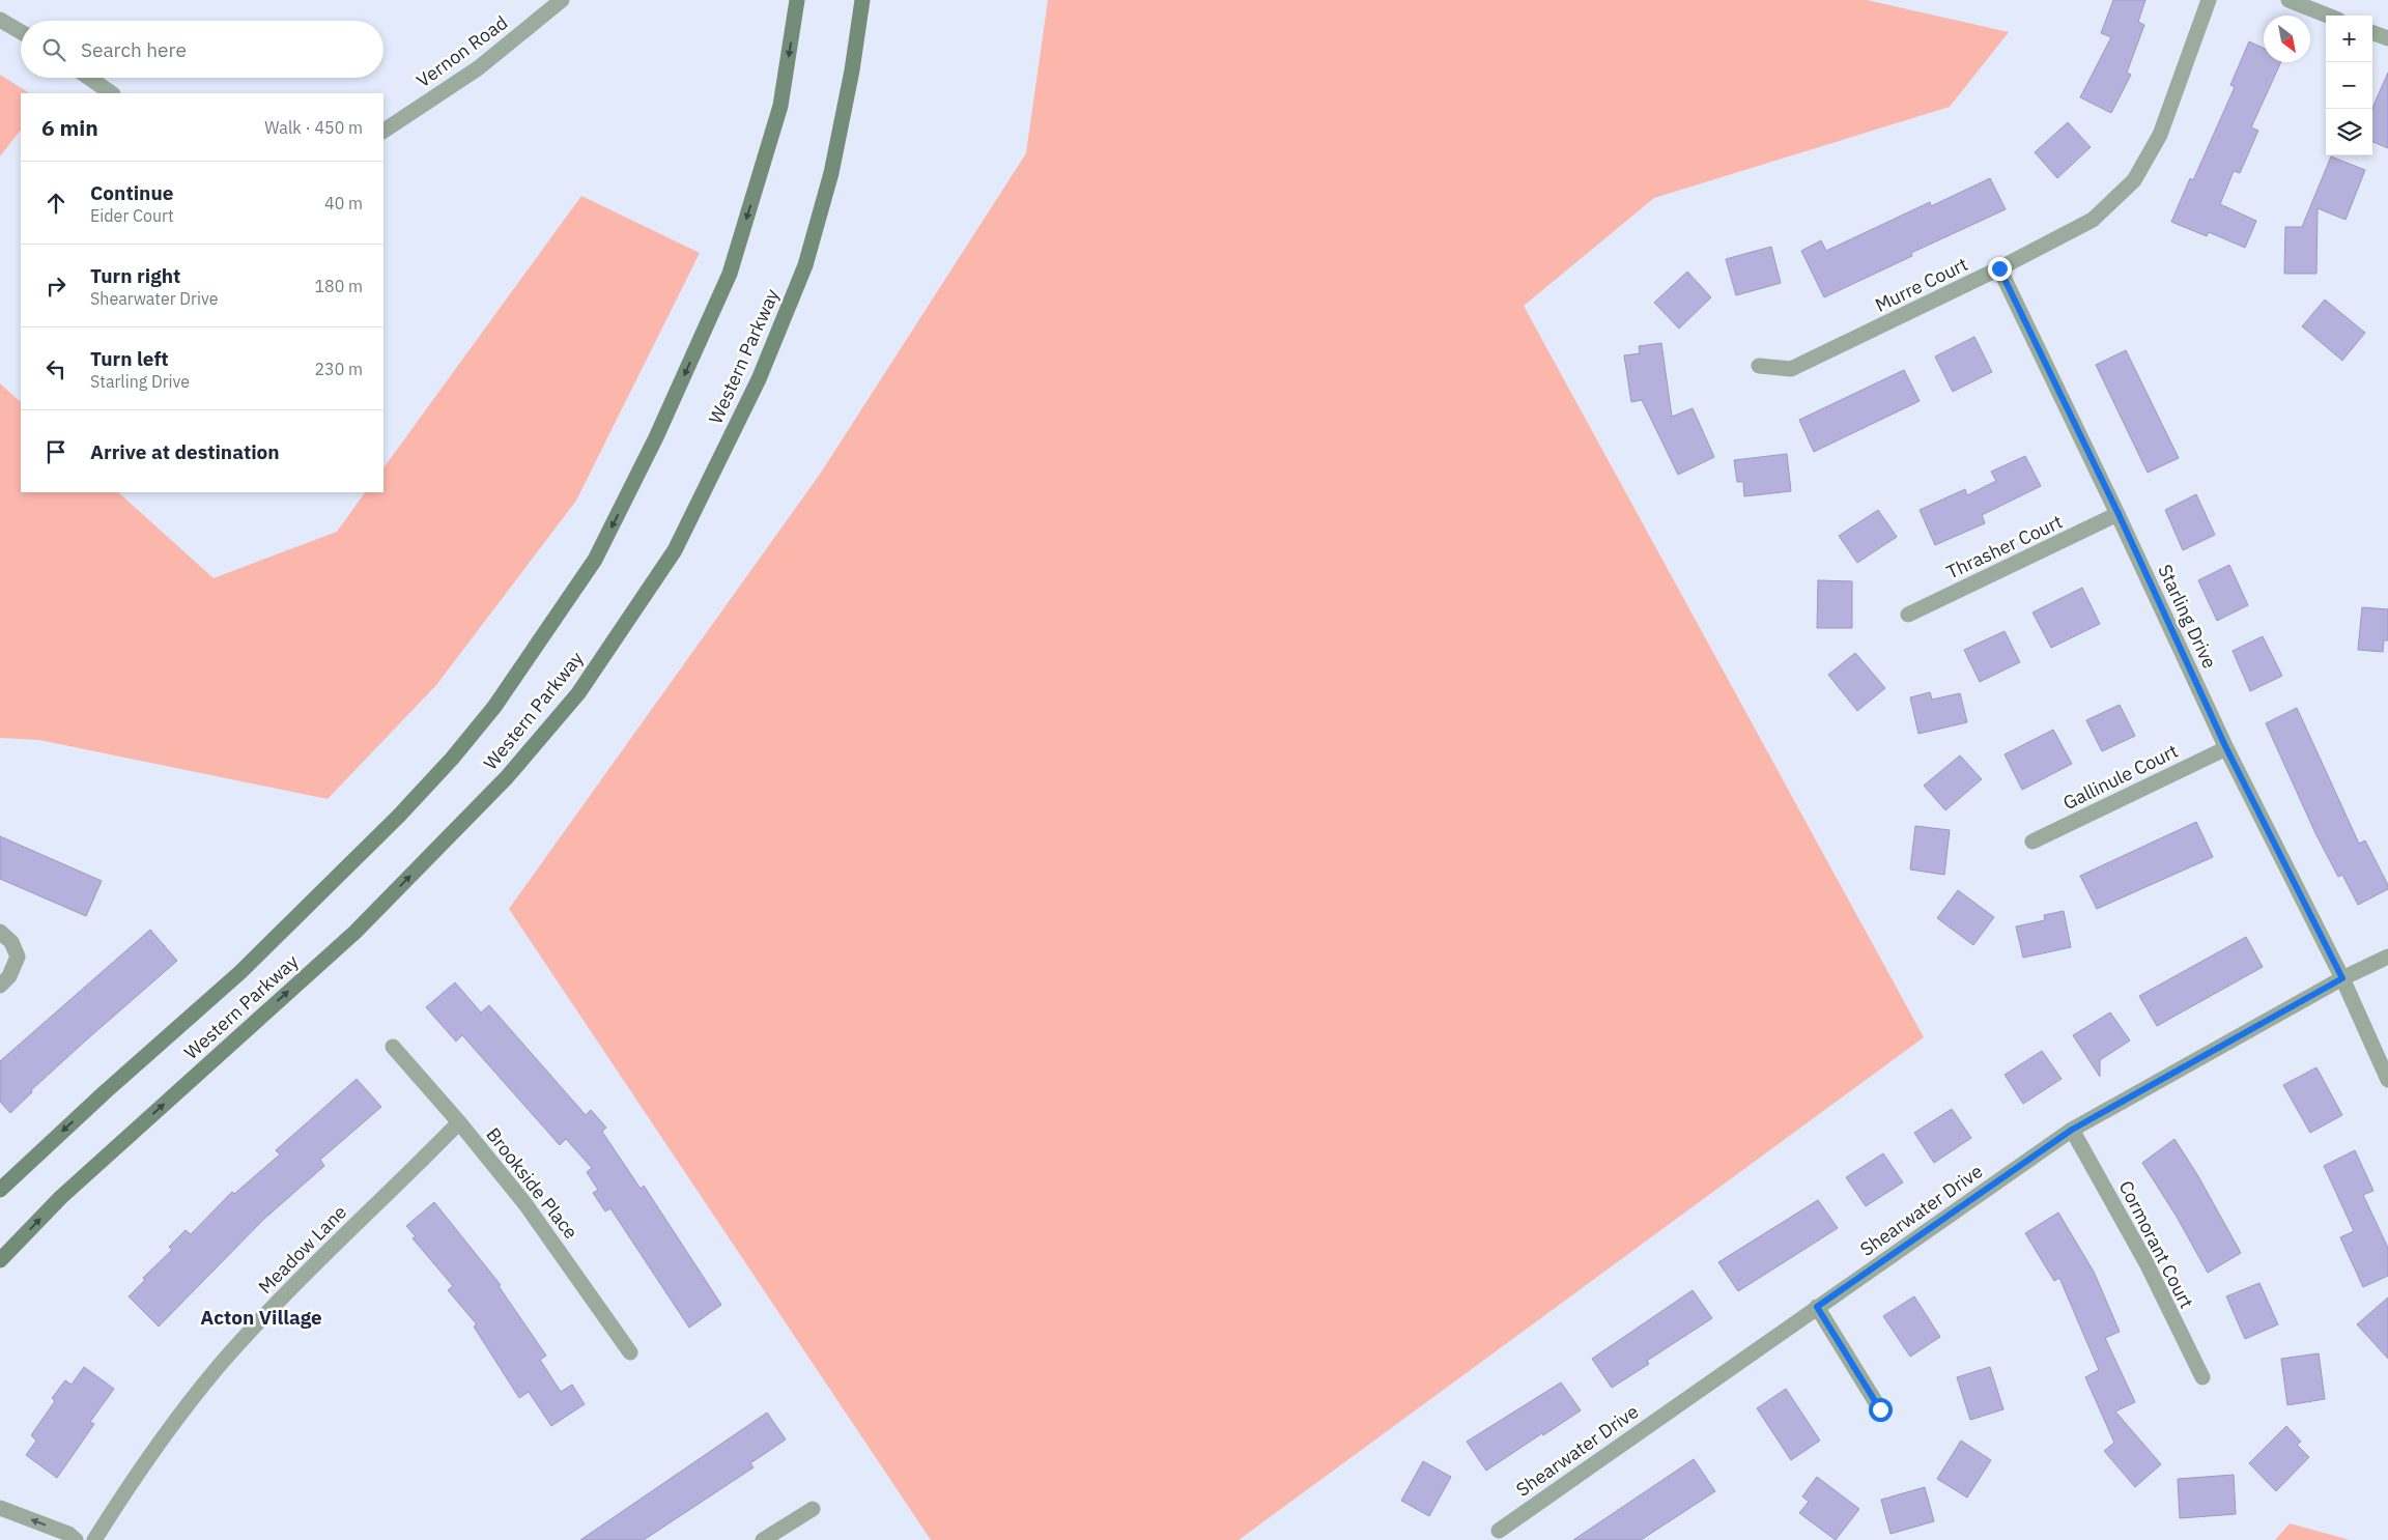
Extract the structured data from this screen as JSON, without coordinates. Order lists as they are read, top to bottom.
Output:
{
  "streets": {
    "main road": ["Western Parkway"],
    "street": [
      "Vernon Road",
      "Murre Court",
      "Thrasher Court",
      "Starling Drive",
      "Gallinule Court",
      "Brookside Place",
      "Shearwater Drive",
      "Cormorant Court",
      "Meadow Lane"
    ]
  },
  "crossings": [
    ["Murre Court", "Starling Drive"],
    ["Thrasher Court", "Starling Drive"],
    ["Starling Drive", "Gallinule Court"],
    ["Starling Drive", "Shearwater Drive"],
    ["Brookside Place", "Meadow Lane"],
    ["Shearwater Drive", "Cormorant Court"]
  ],
  "districts": ["Acton Village"],
  "north": "bottom right",
  "page": {
    "map_buttons": ["+", "−"],
    "search": "Search here",
    "heading": ["6 min", "Walk · 450 m"],
    "list": [
      ["Continue", "Eider Court", "40 m"],
      ["Turn right", "Shearwater Drive", "180 m"],
      ["Turn left", "Starling Drive", "230 m"],
      "Arrive at destination"
    ]
  }
}
